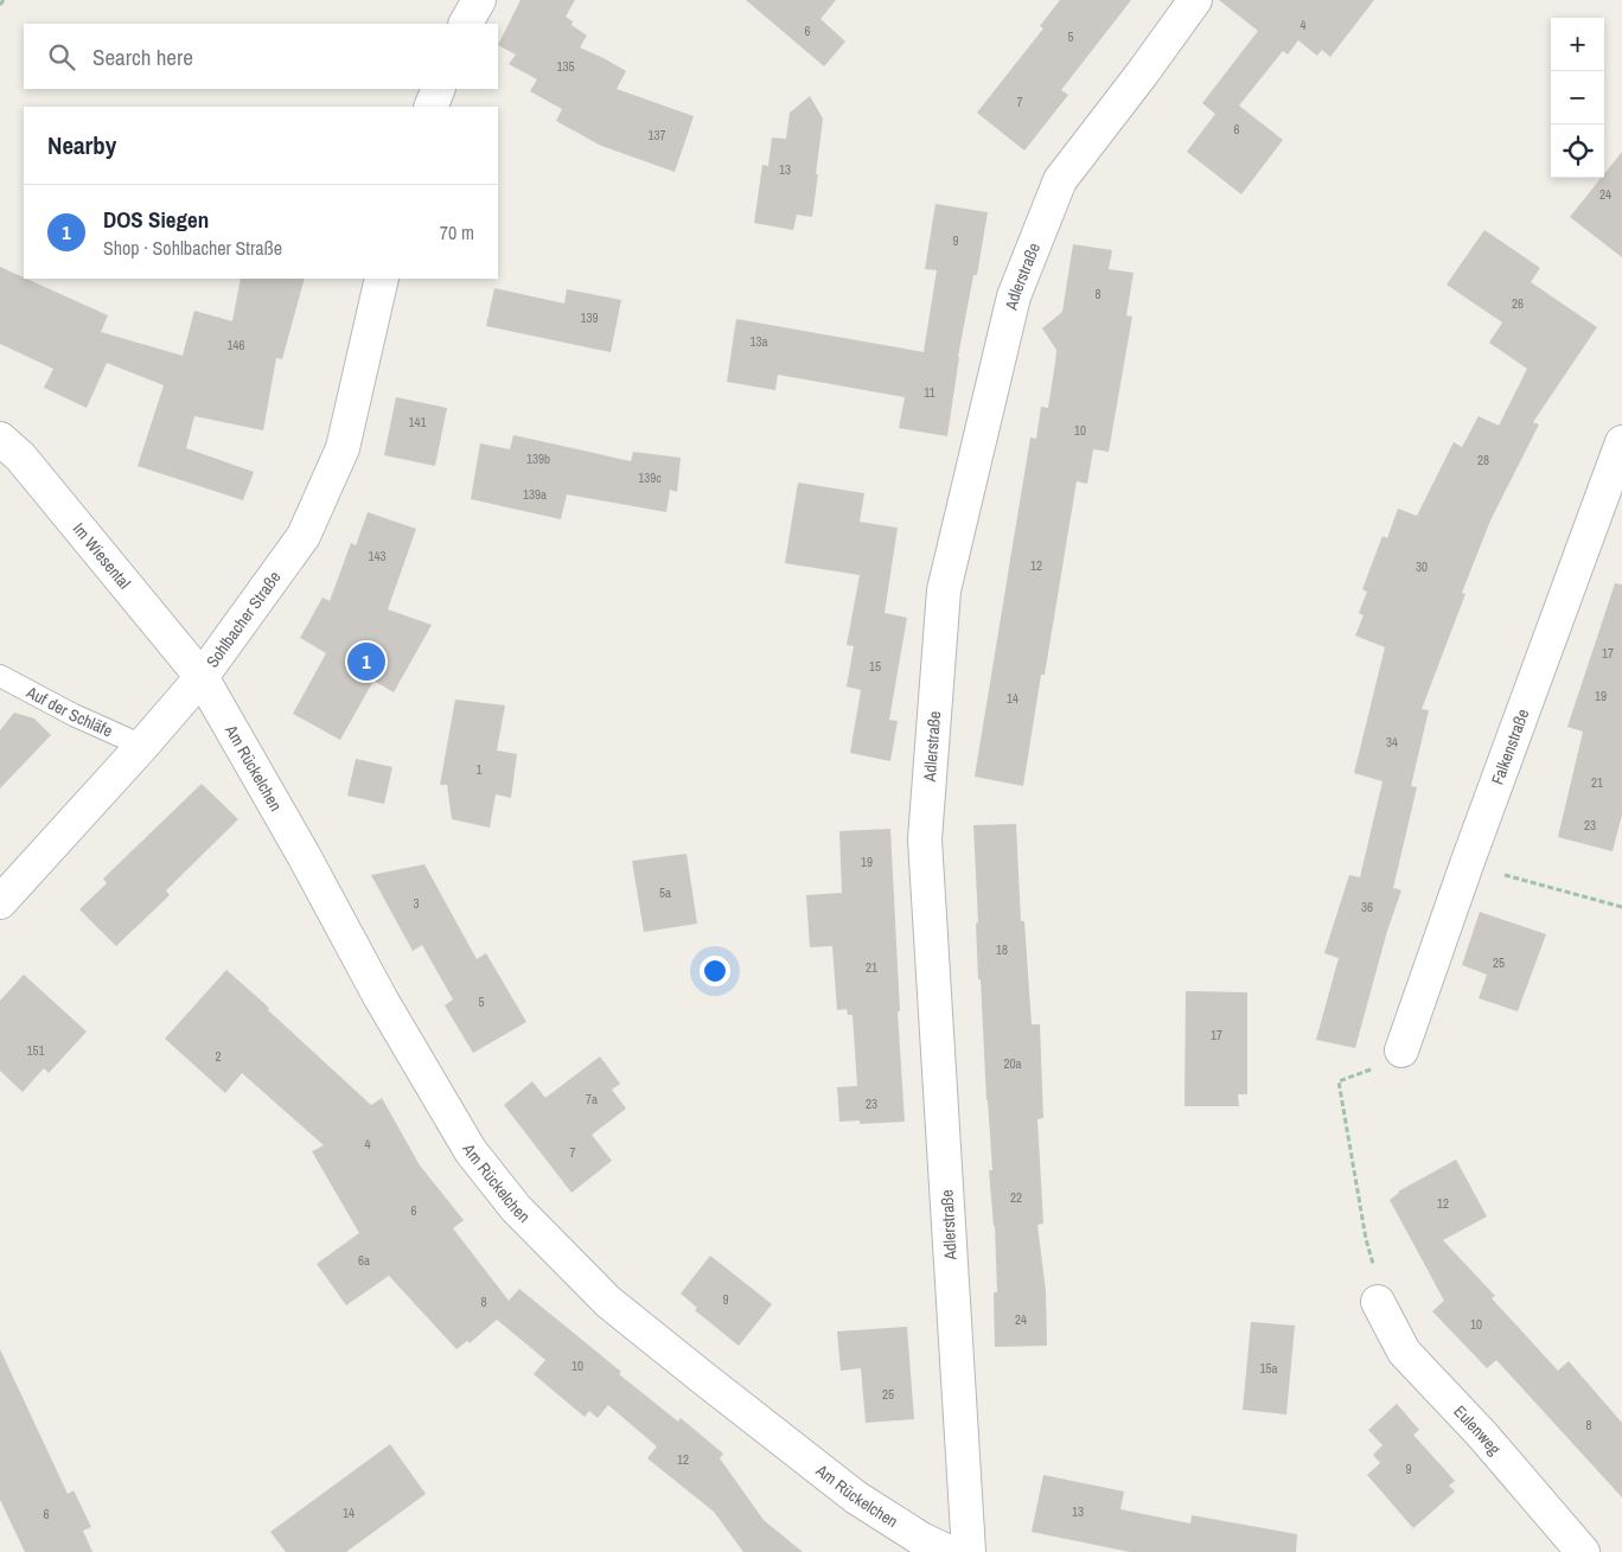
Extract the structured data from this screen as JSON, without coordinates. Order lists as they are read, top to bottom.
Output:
{
  "streets": {
    "street": [
      "Adlerstraße",
      "Im Wiesental",
      "Sohlbacher Straße",
      "Falkenstraße",
      "Am Rückelchen",
      "Eulenweg"
    ],
    "lane": ["Auf der Schläfe"]
  },
  "crossings": [
    ["Im Wiesental", "Sohlbacher Straße"],
    ["Im Wiesental", "Am Rückelchen"],
    ["Sohlbacher Straße", "Auf der Schläfe"],
    ["Sohlbacher Straße", "Am Rückelchen"]
  ],
  "house_numbers": [
    "4",
    "6",
    "5",
    "135",
    "7",
    "6",
    "137",
    "13",
    "24",
    "9",
    "8",
    "26",
    "139",
    "13a",
    "146",
    "11",
    "141",
    "10",
    "139b",
    "28",
    "139c",
    "139a",
    "143",
    "12",
    "30",
    "17",
    "15",
    "19",
    "14",
    "34",
    "1",
    "21",
    "23",
    "19",
    "5a",
    "3",
    "36",
    "18",
    "25",
    "21",
    "5",
    "17",
    "151",
    "2",
    "20a",
    "7a",
    "23",
    "4",
    "7",
    "22",
    "12",
    "6",
    "6a",
    "9",
    "8",
    "24",
    "10",
    "10",
    "15a",
    "25",
    "8",
    "12",
    "9",
    "13",
    "14",
    "6"
  ],
  "page": {
    "map_buttons": ["+", "−"],
    "search": "Search here",
    "heading": "Nearby",
    "list": [
      {
        "mark": "1",
        "name": "DOS Siegen",
        "note": "Shop · Sohlbacher Straße",
        "value": "70 m"
      }
    ],
    "pins": "1"
  }
}
